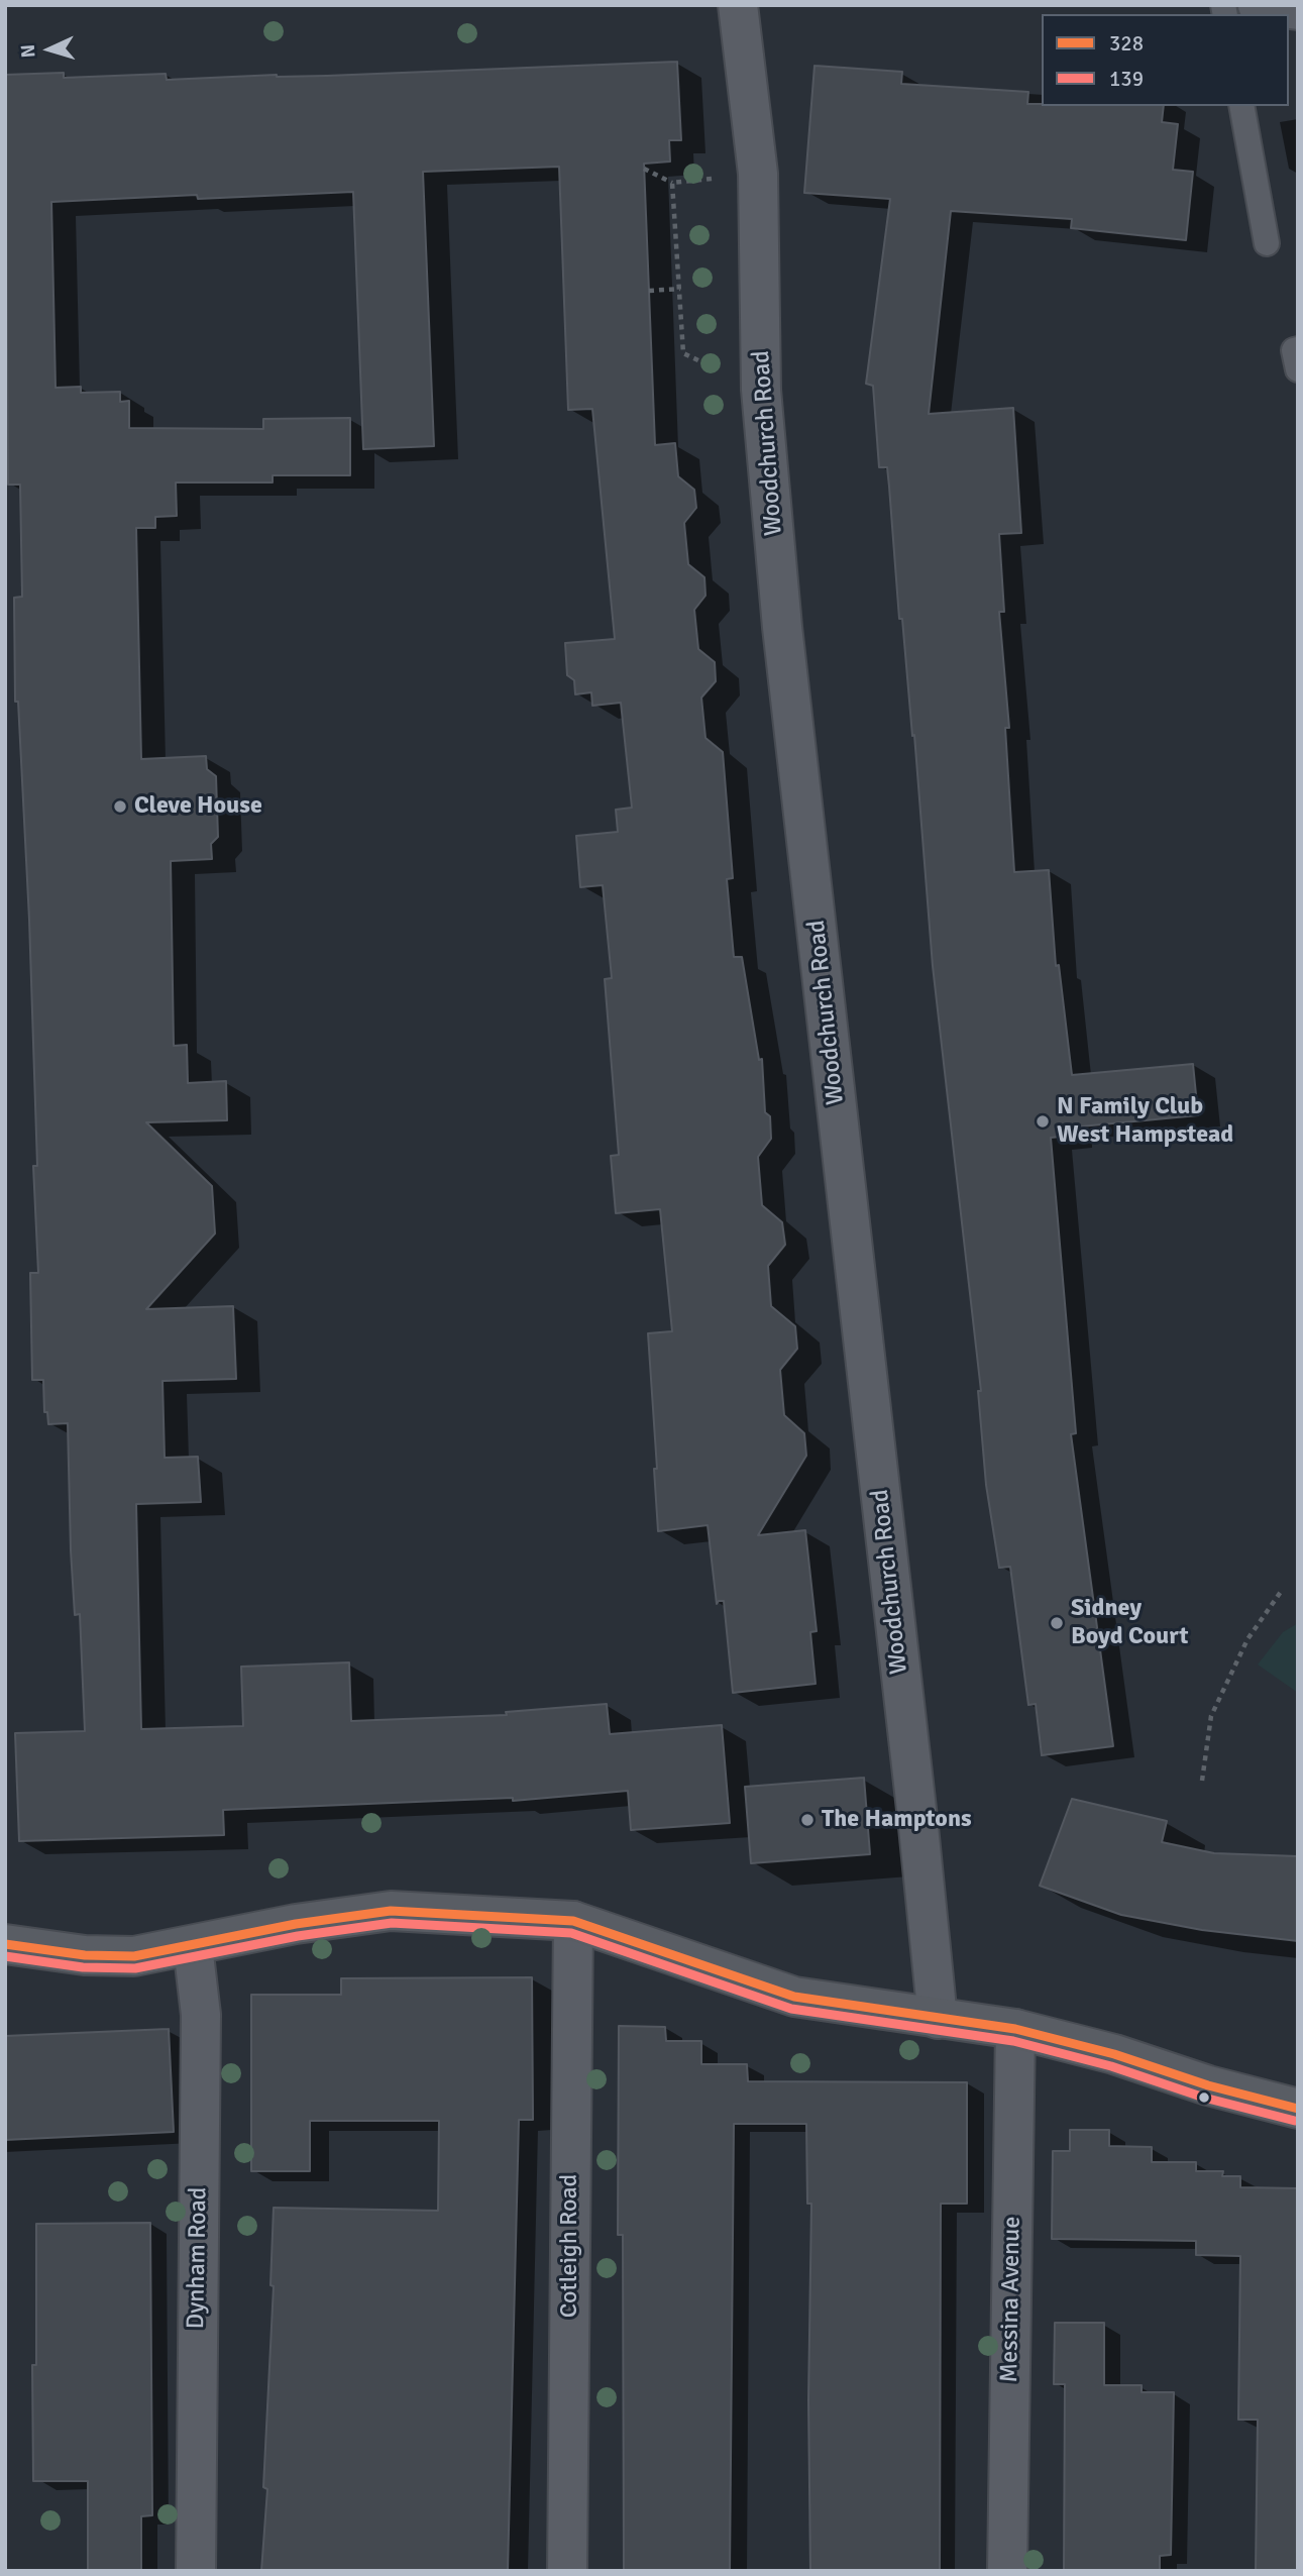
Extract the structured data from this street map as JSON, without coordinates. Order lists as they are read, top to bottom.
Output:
{
  "streets": {
    "street": [
      "Woodchurch Road",
      "Cotleigh Road",
      "Dynham Road",
      "Messina Avenue"
    ]
  },
  "places": [
    "Cleve House",
    "N Family Club West Hampstead",
    "Sidney Boyd Court",
    "The Hamptons"
  ],
  "lines": ["transit line 328", "transit line 139"],
  "legend": ["328", "139"],
  "north": "left"
}
